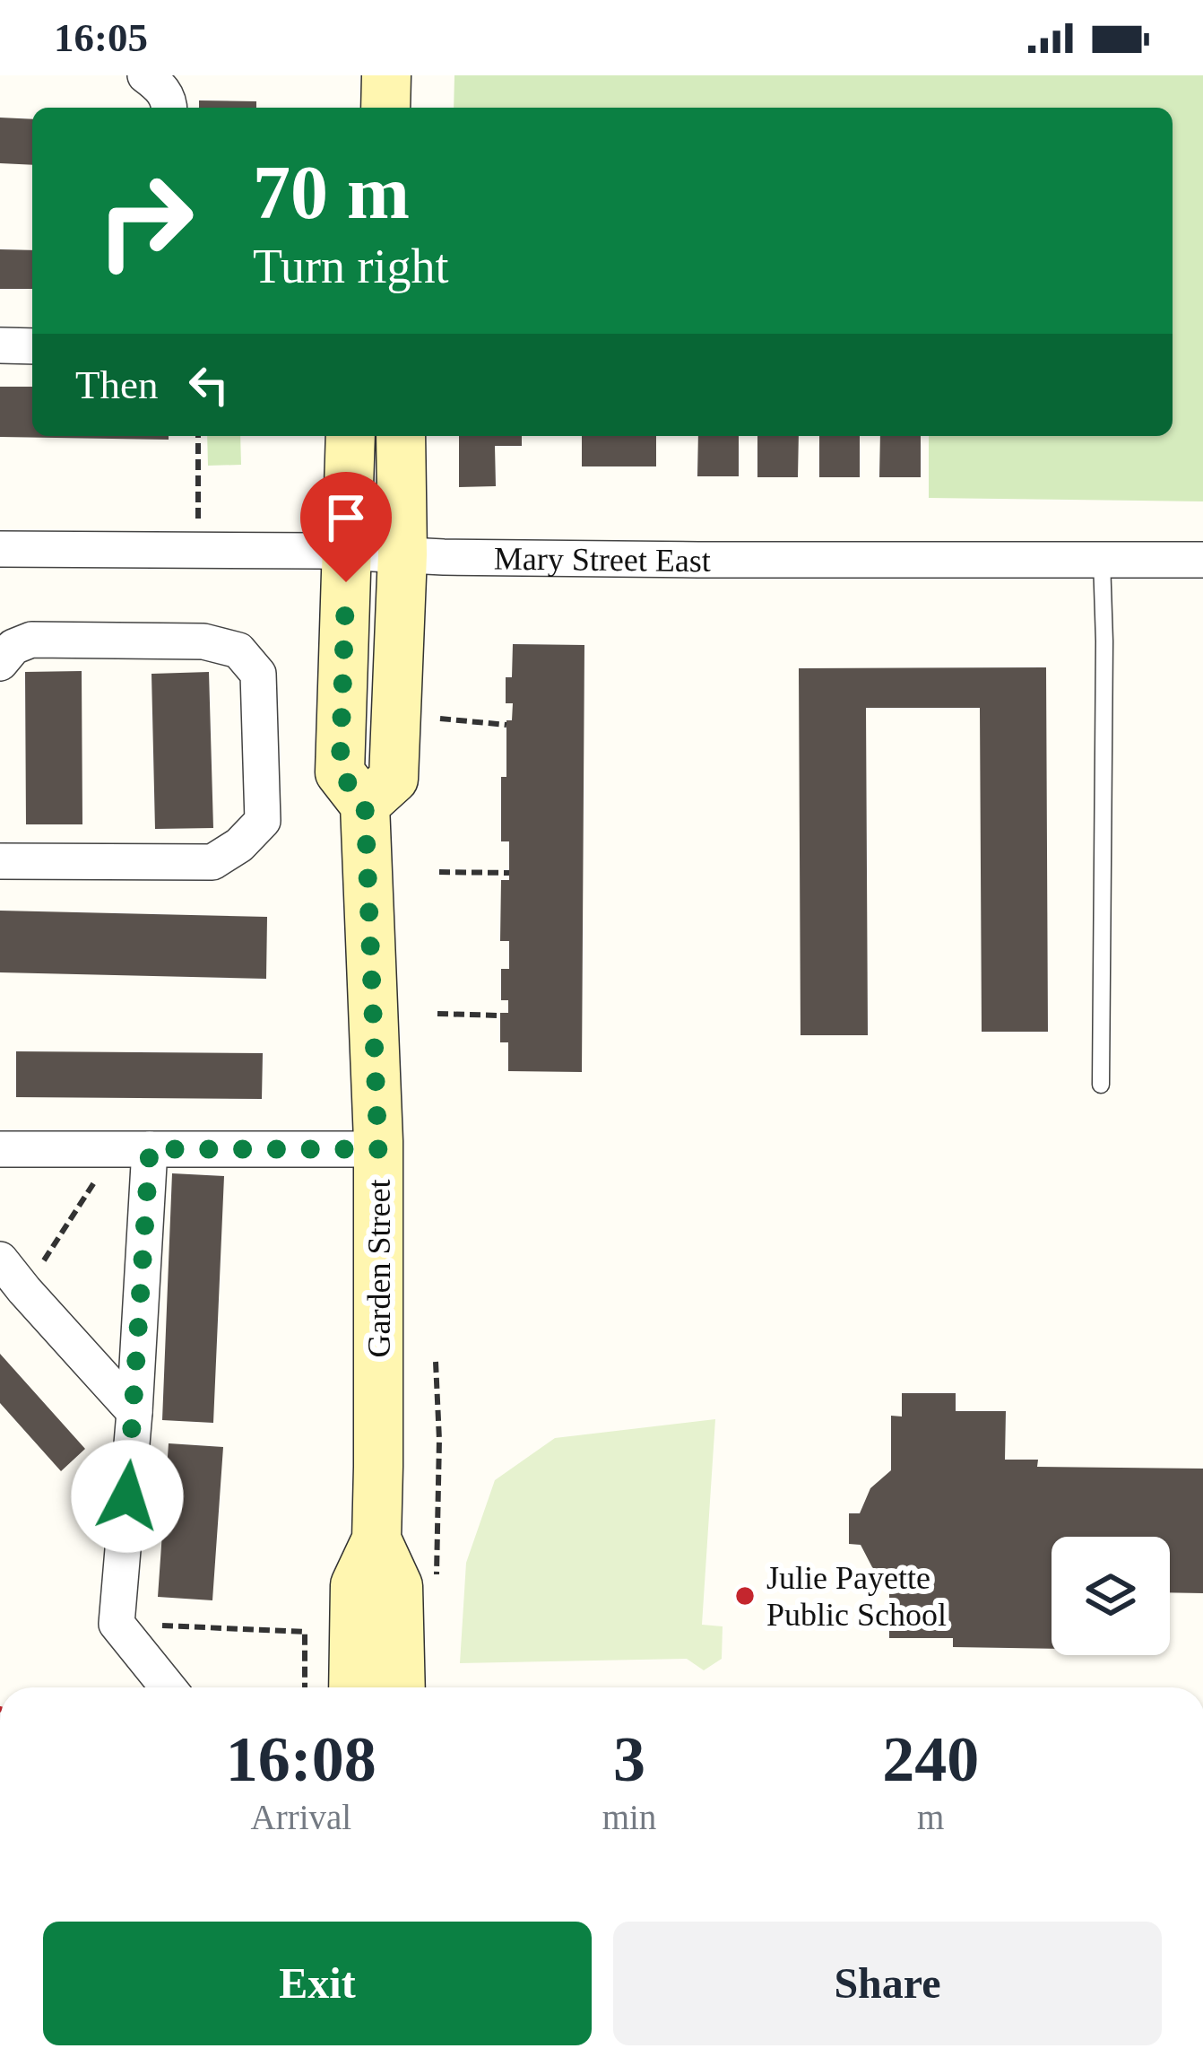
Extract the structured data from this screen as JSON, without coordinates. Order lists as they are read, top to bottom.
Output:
{
  "streets": {
    "street": ["Mary Street East", "Garden Street"]
  },
  "crossings": [
    ["Mary Street East", "Garden Street"]
  ],
  "places": ["Julie Payette Public School"],
  "page": {
    "status": "16:05",
    "turn": ["70 m", "Turn right"],
    "then": "Then",
    "eta": [
      "16:08",
      "Arrival",
      "3",
      "min",
      "240",
      "m"
    ],
    "buttons": ["Exit", "Share"]
  }
}
